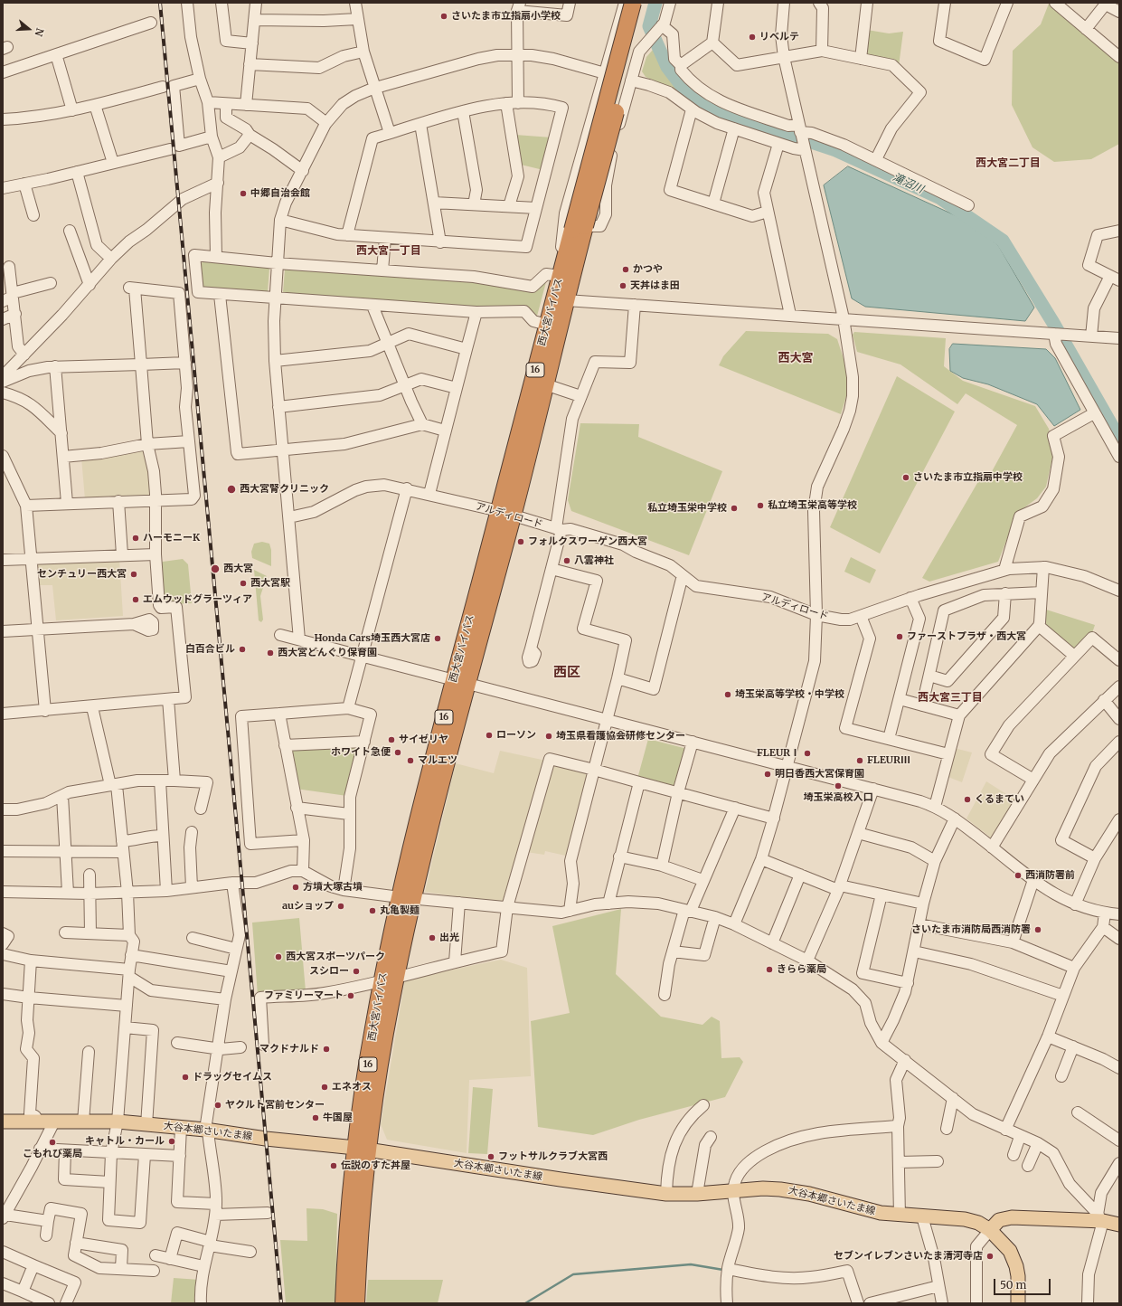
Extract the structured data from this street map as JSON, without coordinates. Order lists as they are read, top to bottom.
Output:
{
  "streets": {
    "highway": ["西大宮バイパス", "16"],
    "main road": ["大谷本郷さいたま線"],
    "street": ["アルディロード"]
  },
  "crossings": [
    ["西大宮バイパス", "アルディロード"],
    ["西大宮バイパス", "大谷本郷さいたま線"]
  ],
  "districts": [
    "西大宮二丁目",
    "西大宮一丁目",
    "西大宮",
    "西区",
    "西大宮三丁目"
  ],
  "water": ["滝沼川"],
  "places": [
    "さいたま市立指扇小学校",
    "リベルテ",
    "中郷自治会館",
    "かつや",
    "天丼はま田",
    "さいたま市立指扇中学校",
    "西大宮腎クリニック",
    "私立埼玉栄高等学校",
    "私立埼玉栄中学校",
    "ハーモニーK",
    "フォルクスワーゲン西大宮",
    "八雲神社",
    "西大宮",
    "センチュリー西大宮",
    "西大宮駅",
    "エムウッドグラーツィア",
    "ファーストプラザ・西大宮",
    "Honda Cars埼玉西大宮店",
    "白百合ビル",
    "西大宮どんぐり保育園",
    "埼玉栄高等学校・中学校",
    "ローソン",
    "埼玉県看護協会研修センター",
    "サイゼリヤ",
    "ホワイト急便",
    "FLEURⅠ",
    "マルエツ",
    "FLEURⅢ",
    "明日香西大宮保育園",
    "埼玉栄高校入口",
    "くるまてい",
    "西消防署前",
    "方墳大塚古墳",
    "auショップ",
    "丸亀製麺",
    "さいたま市消防局西消防署",
    "出光",
    "西大宮スポーツパーク",
    "きらら薬局",
    "スシロー",
    "ファミリーマート",
    "マクドナルド",
    "ドラッグセイムス",
    "エネオス",
    "ヤクルト宮前センター",
    "牛国屋",
    "キャトル・カール",
    "こもれび薬局",
    "フットサルクラブ大宮西",
    "伝説のすた丼屋",
    "セブンイレブンさいたま清河寺店"
  ],
  "scale_bar": "50 m",
  "north": "right"
}
